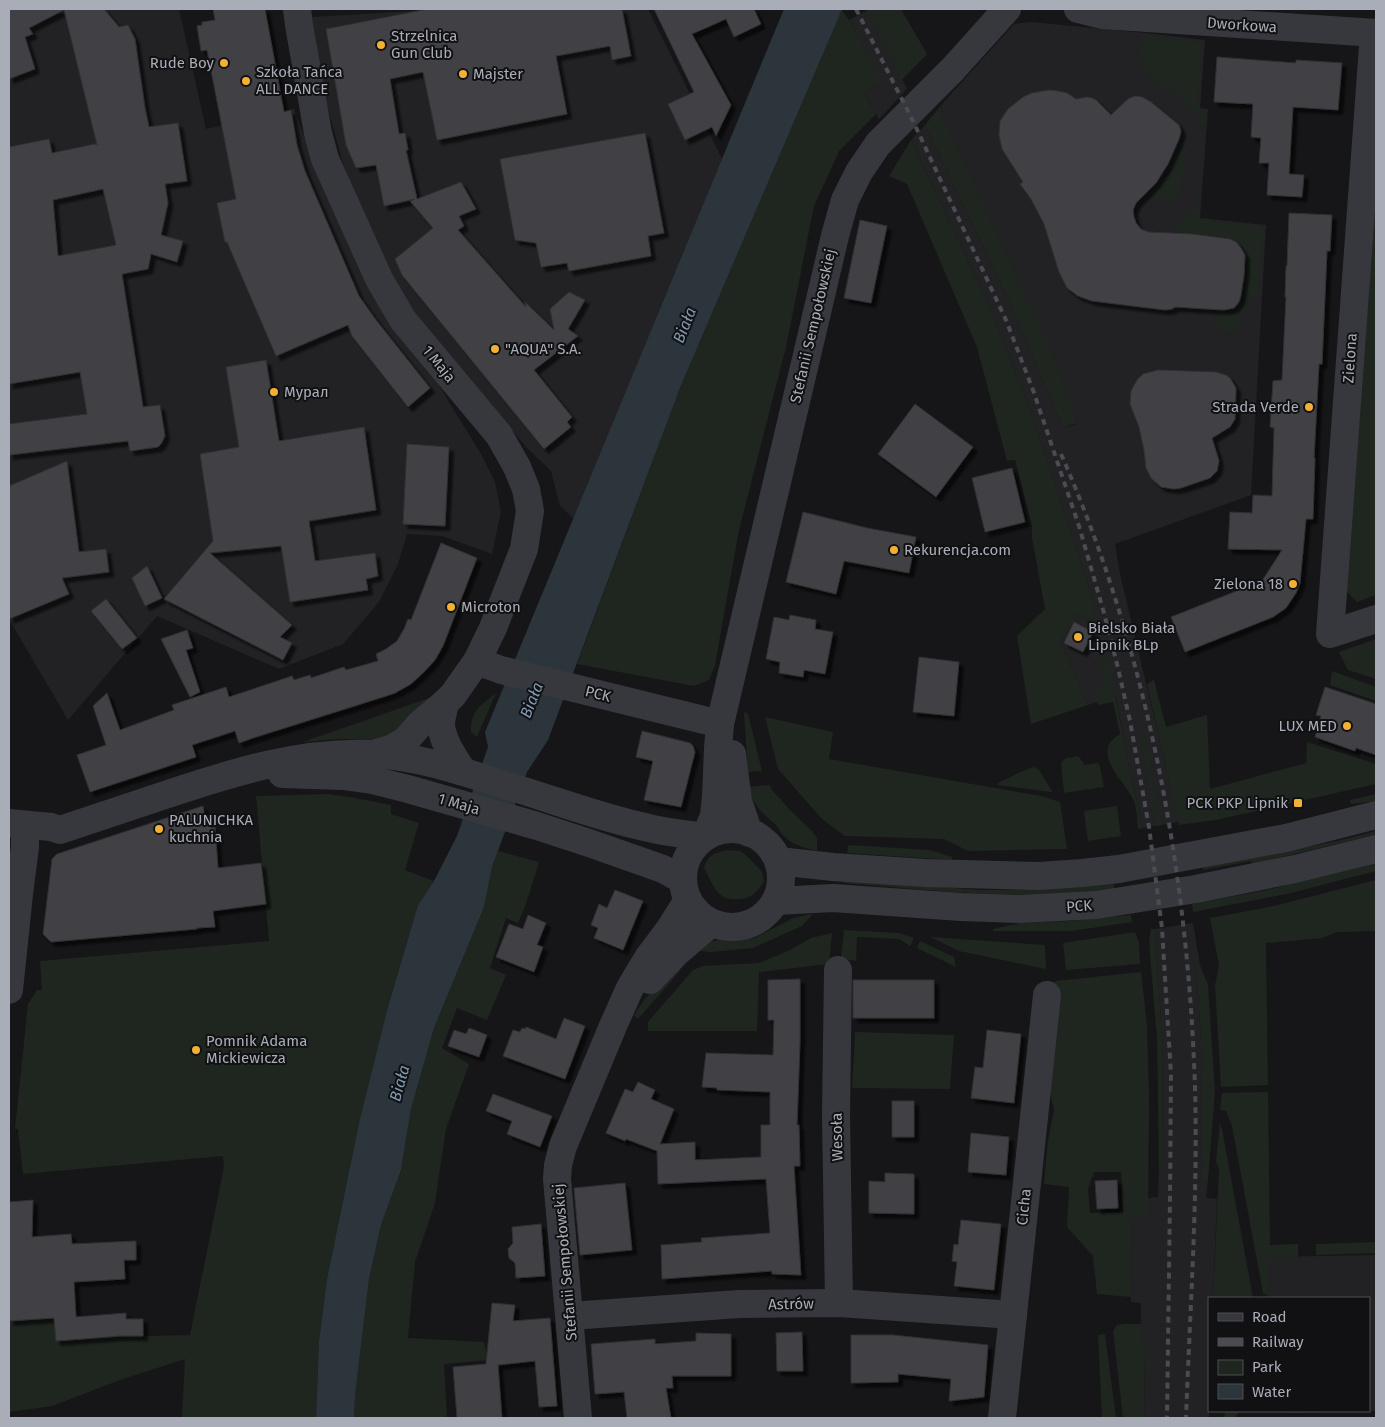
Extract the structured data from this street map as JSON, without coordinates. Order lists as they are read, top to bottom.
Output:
{
  "streets": {
    "street": [
      "Dworkowa",
      "Stefanii Sempołowskiej",
      "Zielona",
      "1 Maja",
      "PCK",
      "Wesoła",
      "Cicha",
      "Astrów"
    ]
  },
  "crossings": [
    ["Dworkowa", "Zielona"],
    ["Stefanii Sempołowskiej", "1 Maja"],
    ["Stefanii Sempołowskiej", "PCK"],
    ["Stefanii Sempołowskiej", "Astrów"],
    ["1 Maja", "PCK"],
    ["Wesoła", "Astrów"],
    ["Cicha", "Astrów"]
  ],
  "water": ["Biała"],
  "places": {
    "other": [
      "Strzelnica Gun Club",
      "Rude Boy",
      "Majster",
      "Szkoła Tańca ALL DANCE",
      "\"AQUA\" S.A.",
      "Мурал",
      "Strada Verde",
      "Rekurencja.com",
      "Zielona 18",
      "Microton",
      "Bielsko Biała Lipnik BLp",
      "LUX MED",
      "PALUNICHKA kuchnia",
      "Pomnik Adama Mickiewicza"
    ],
    "transit": ["PCK PKP Lipnik"]
  },
  "legend": [
    "Road",
    "Railway",
    "Park",
    "Water"
  ]
}
